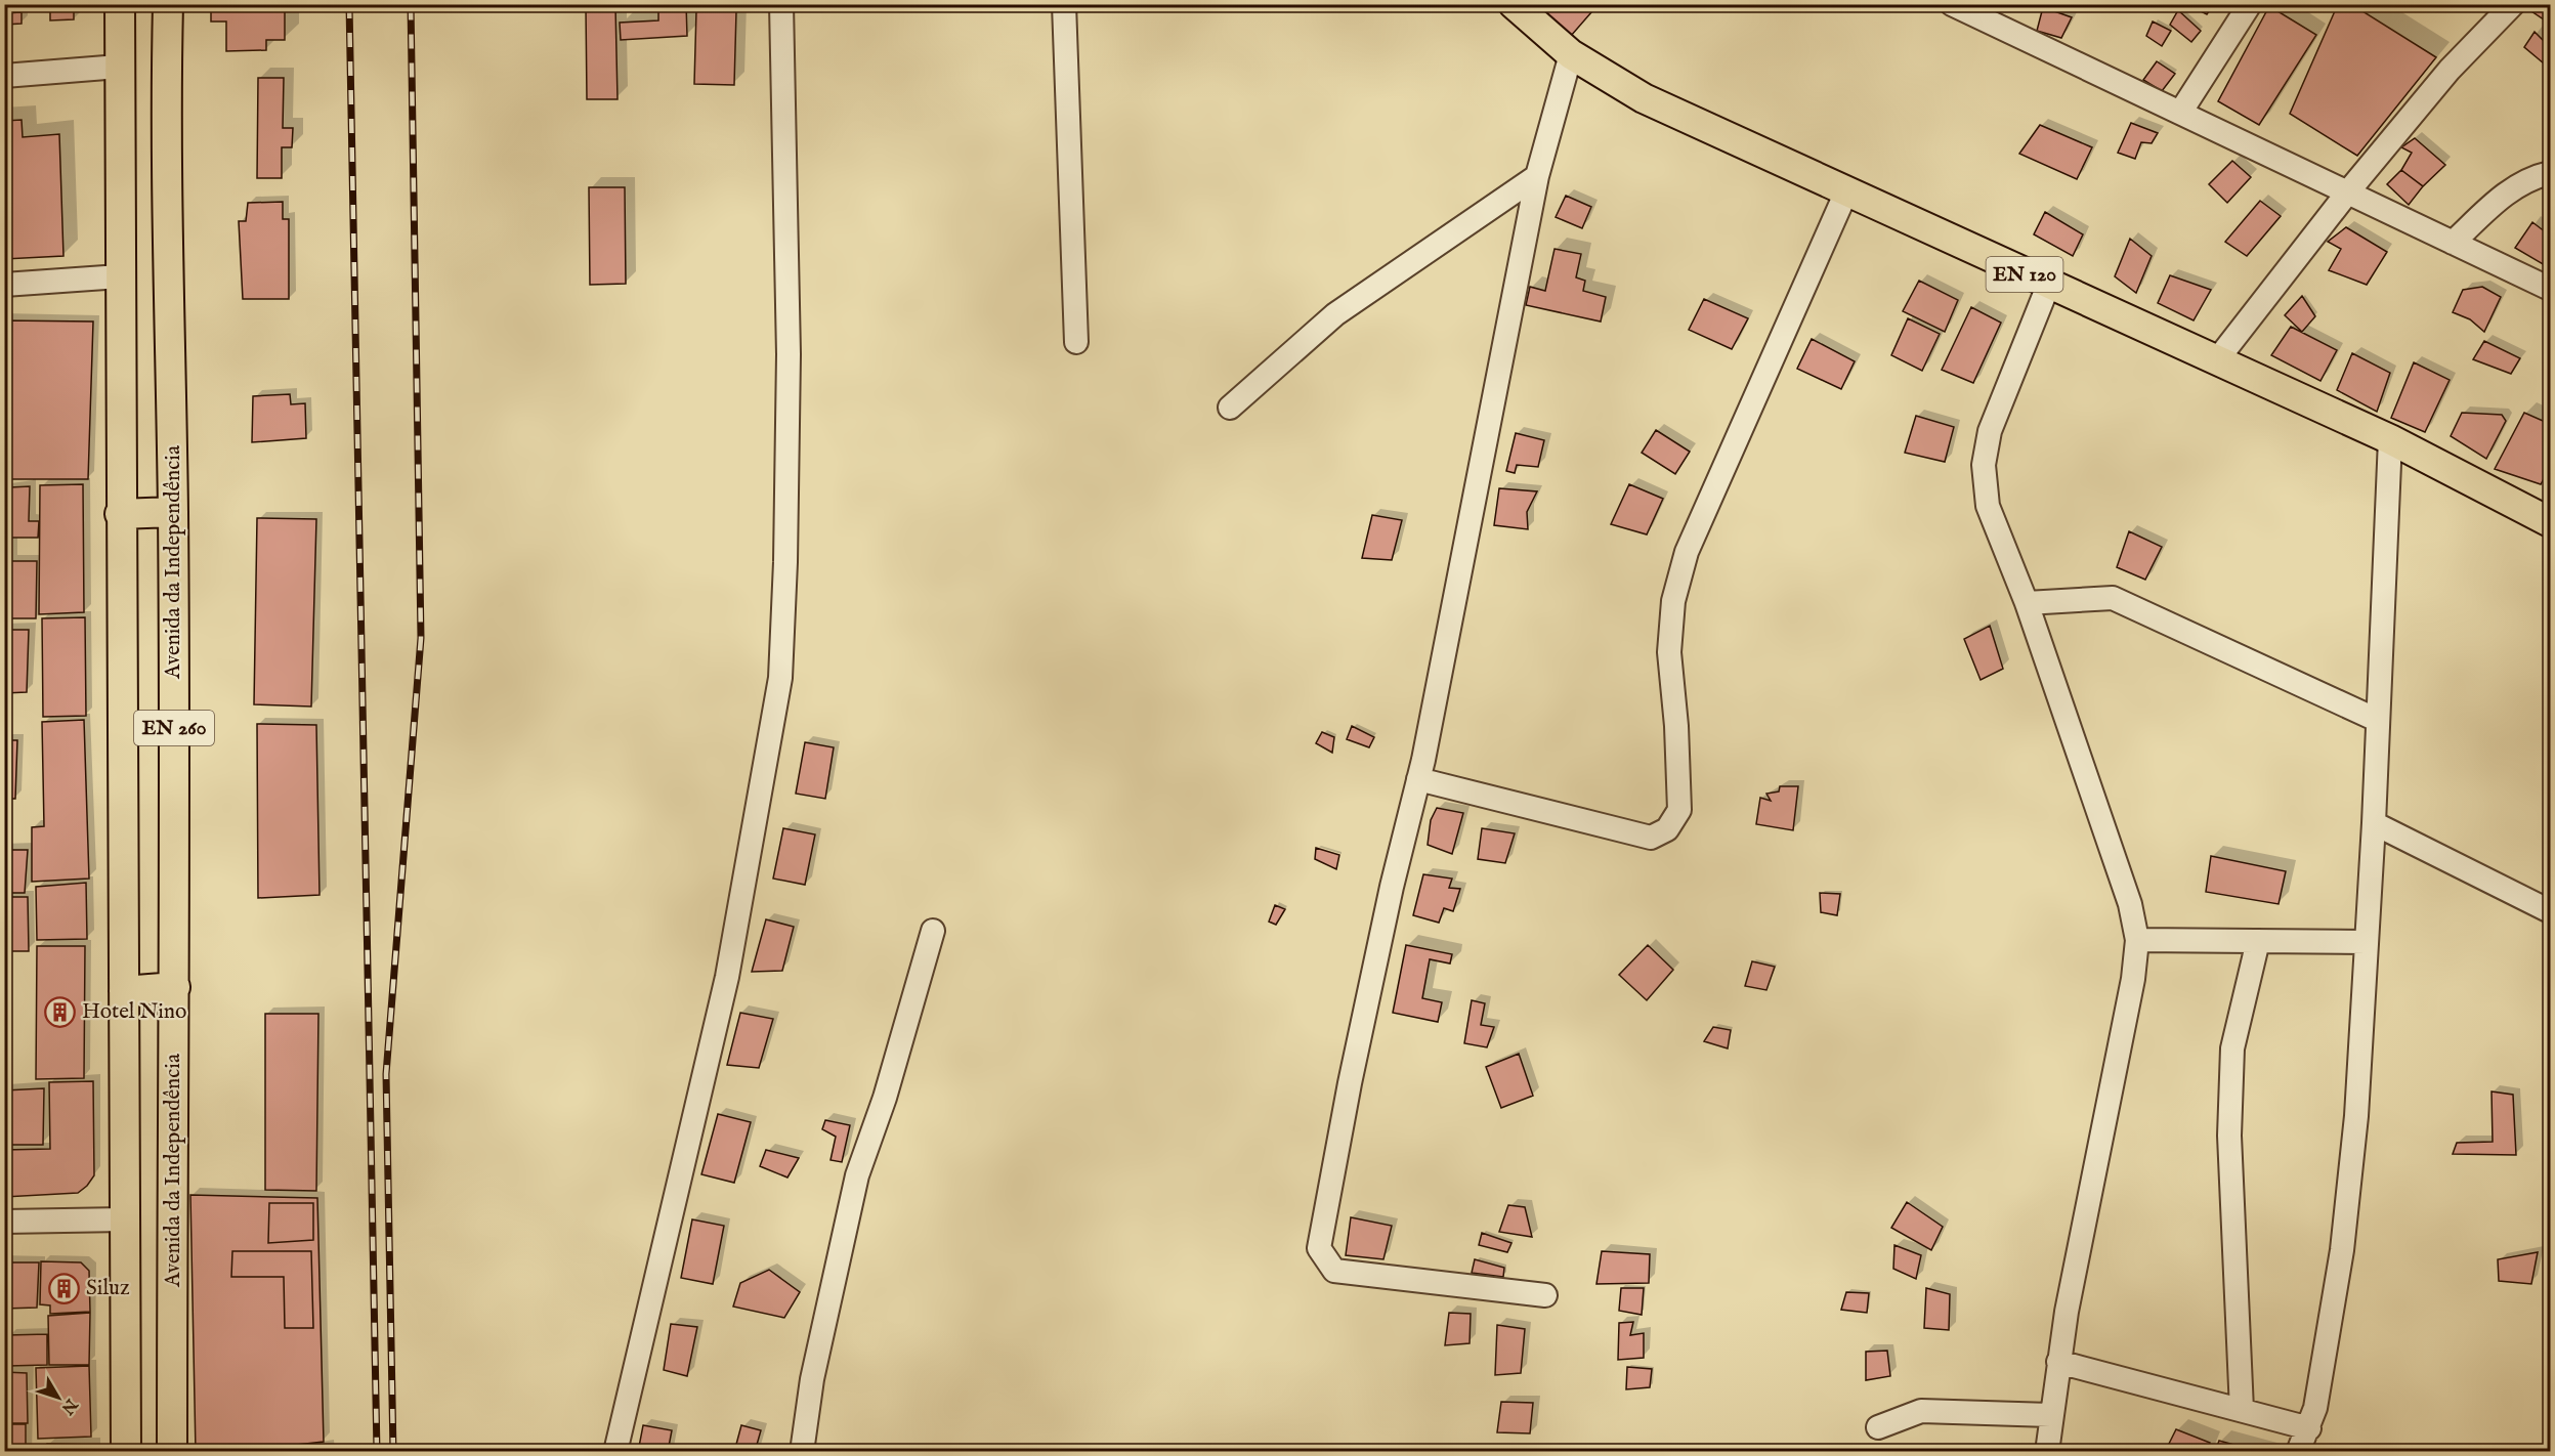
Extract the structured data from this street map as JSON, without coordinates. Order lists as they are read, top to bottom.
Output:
{
  "streets": {
    "main road": ["EN 120", "Avenida da Independência", "EN 260"]
  },
  "places": {
    "building": ["Hotel Nino", "Siluz"]
  },
  "north": "bottom right"
}
